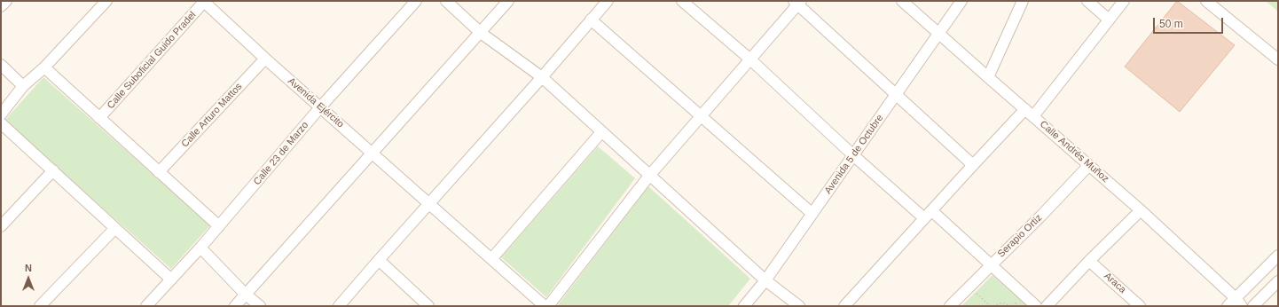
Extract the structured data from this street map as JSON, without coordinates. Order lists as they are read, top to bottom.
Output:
{
  "streets": {
    "street": [
      "Calle Suboficial Guido Pradel",
      "Avenida Ejército",
      "Calle Arturo Mattos",
      "Calle Andrés Muñoz",
      "Calle 23 de Marzo",
      "Avenida 5 de Octubre",
      "Serapio Ortiz",
      "Araca"
    ]
  },
  "crossings": [
    ["Calle Suboficial Guido Pradel", "Avenida Ejército"],
    ["Avenida Ejército", "Calle Arturo Mattos"],
    ["Avenida Ejército", "Calle 23 de Marzo"],
    ["Calle Andrés Muñoz", "Avenida 5 de Octubre"],
    ["Calle Andrés Muñoz", "Serapio Ortiz"]
  ],
  "scale_bar": "50 m",
  "north": "top"
}
